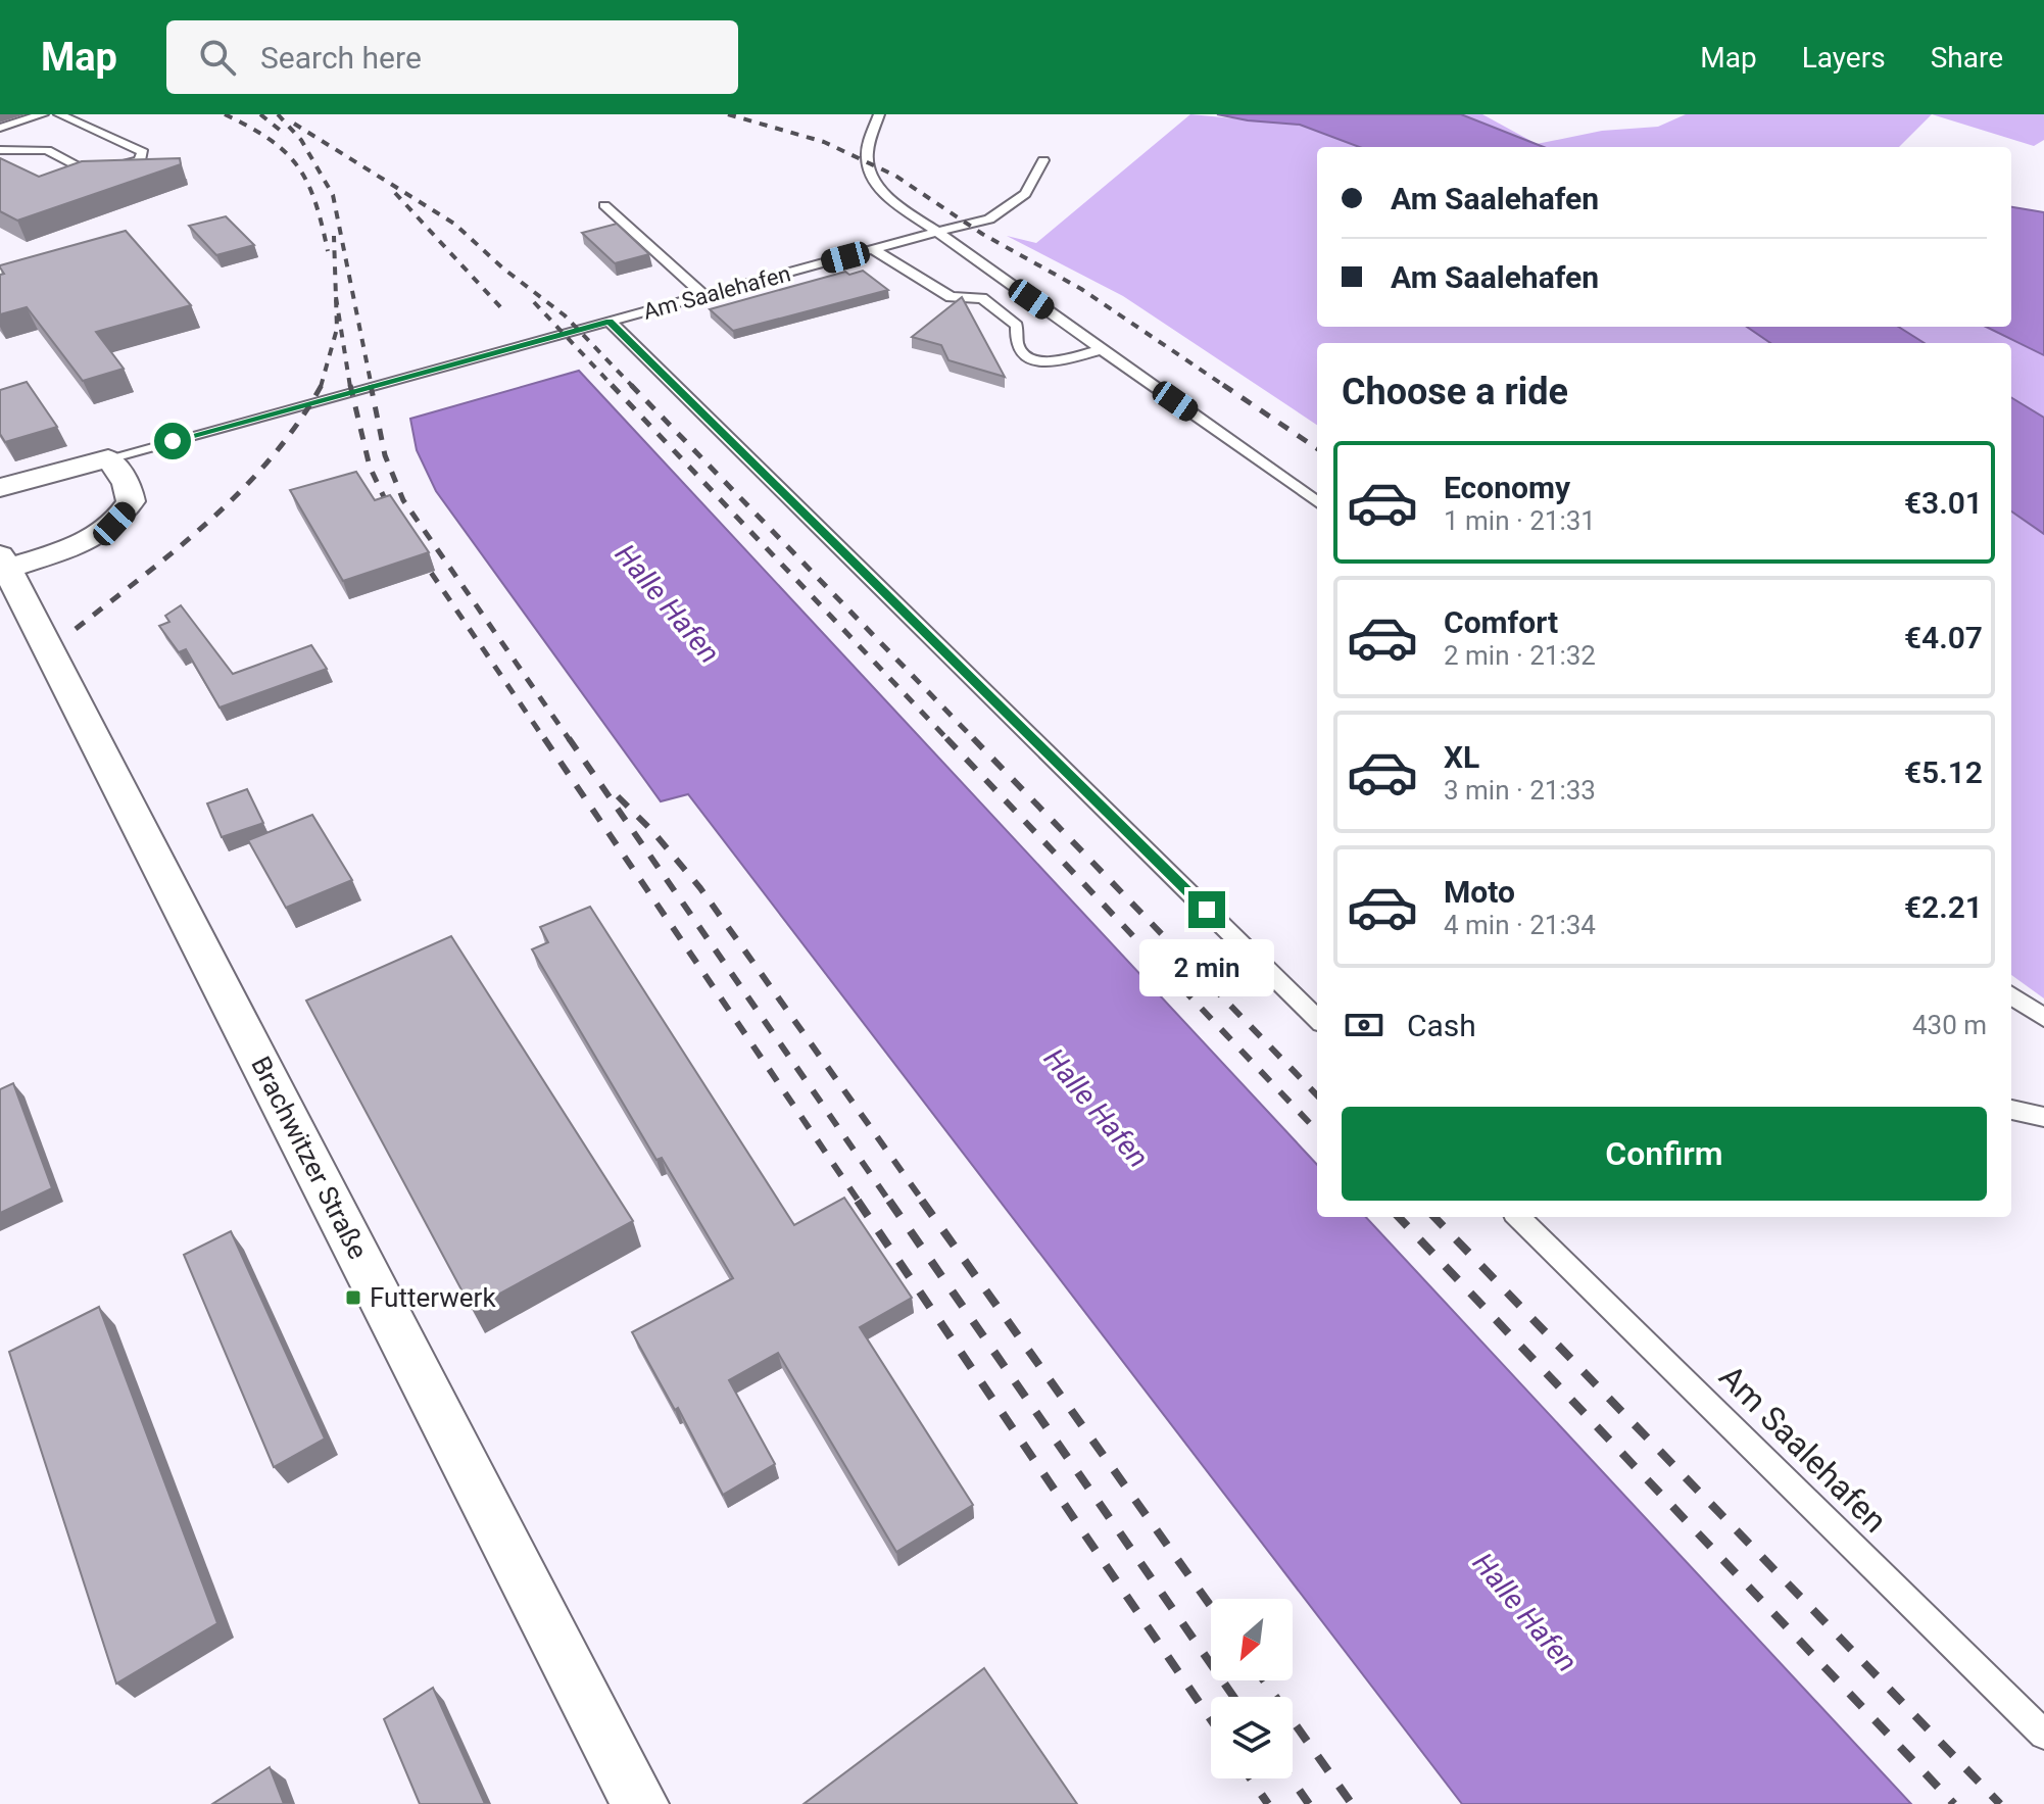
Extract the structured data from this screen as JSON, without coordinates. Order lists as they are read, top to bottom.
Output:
{
  "streets": {
    "street": ["Brachwitzer Straße"],
    "lane": ["Am Saalehafen"]
  },
  "water": ["Halle Hafen"],
  "places": {
    "transit": ["Futterwerk"]
  },
  "north": "bottom left",
  "page": {
    "header": "Map",
    "search": "Search here",
    "nav": ["Map", "Layers", "Share"],
    "banner": ["Am Saalehafen", "Am Saalehafen"],
    "heading": "Choose a ride",
    "list": [
      {
        "name": "Economy",
        "note": "1 min · 21:31",
        "value": "€3.01"
      },
      {
        "name": "Comfort",
        "note": "2 min · 21:32",
        "value": "€4.07"
      },
      {
        "name": "XL",
        "note": "3 min · 21:33",
        "value": "€5.12"
      },
      {
        "name": "Moto",
        "note": "4 min · 21:34",
        "value": "€2.21"
      }
    ],
    "bubble": "2 min",
    "pay": ["Cash", "430 m"],
    "buttons": "Confirm"
  }
}
